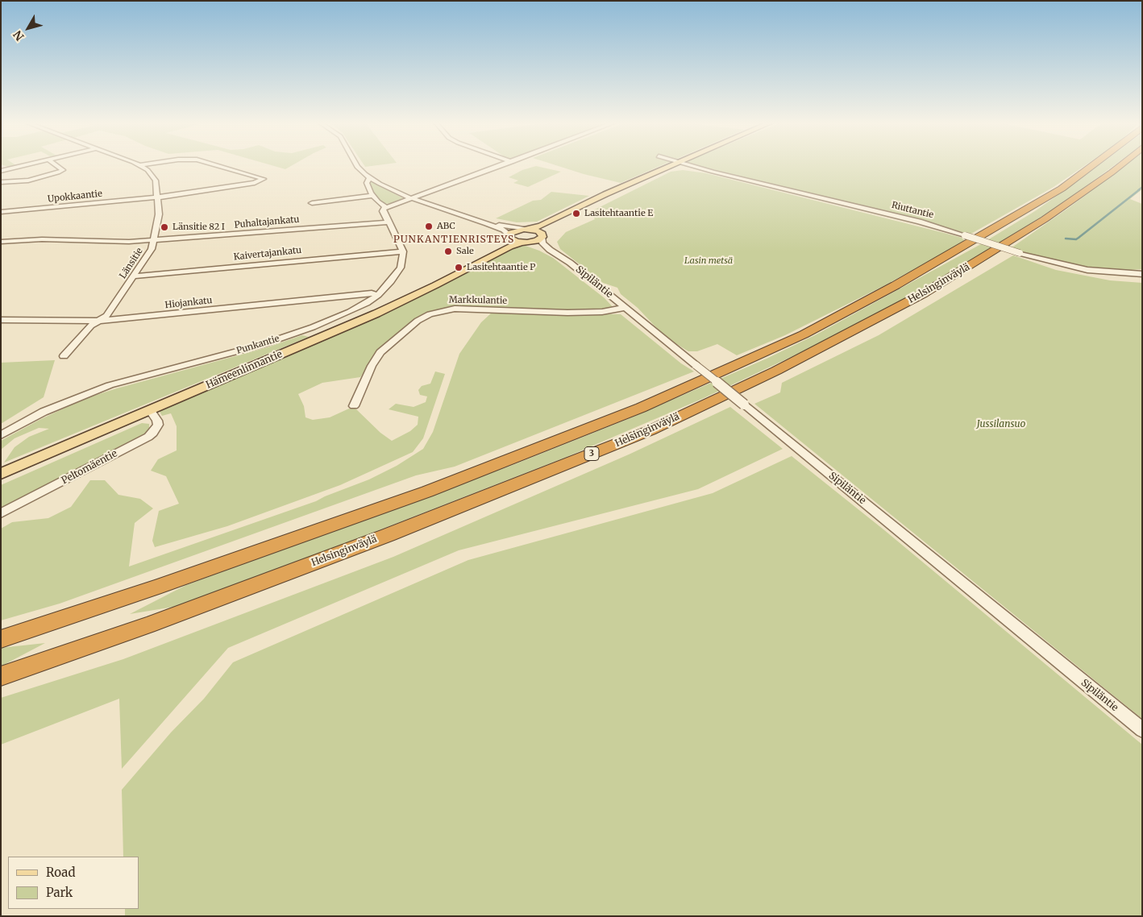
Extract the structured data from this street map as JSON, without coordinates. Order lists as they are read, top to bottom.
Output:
{
  "streets": {
    "highway": ["Helsinginväylä", "3"],
    "main road": ["Hämeenlinnantie"],
    "street": [
      "Upokkaantie",
      "Riuttantie",
      "Puhaltajankatu",
      "Kaivertajankatu",
      "Länsitie",
      "Sipiläntie",
      "Markkulantie",
      "Hiojankatu",
      "Punkantie",
      "Peltomäentie"
    ]
  },
  "crossings": [
    ["Upokkaantie", "Länsitie"],
    ["Puhaltajankatu", "Länsitie"],
    ["Kaivertajankatu", "Länsitie"],
    ["Kaivertajankatu", "Punkantie"],
    ["Länsitie", "Hiojankatu"],
    ["Sipiläntie", "Markkulantie"],
    ["Sipiläntie", "Hämeenlinnantie"],
    ["Hiojankatu", "Punkantie"],
    ["Hämeenlinnantie", "Peltomäentie"]
  ],
  "districts": ["PUNKANTIENRISTEYS"],
  "parks": ["Lasin metsä", "Jussilansuo"],
  "places": [
    "Lasitehtaantie E",
    "ABC",
    "Länsitie 82 I",
    "Sale",
    "Lasitehtaantie P"
  ],
  "legend": ["Road", "Park"],
  "north": "bottom left"
}
